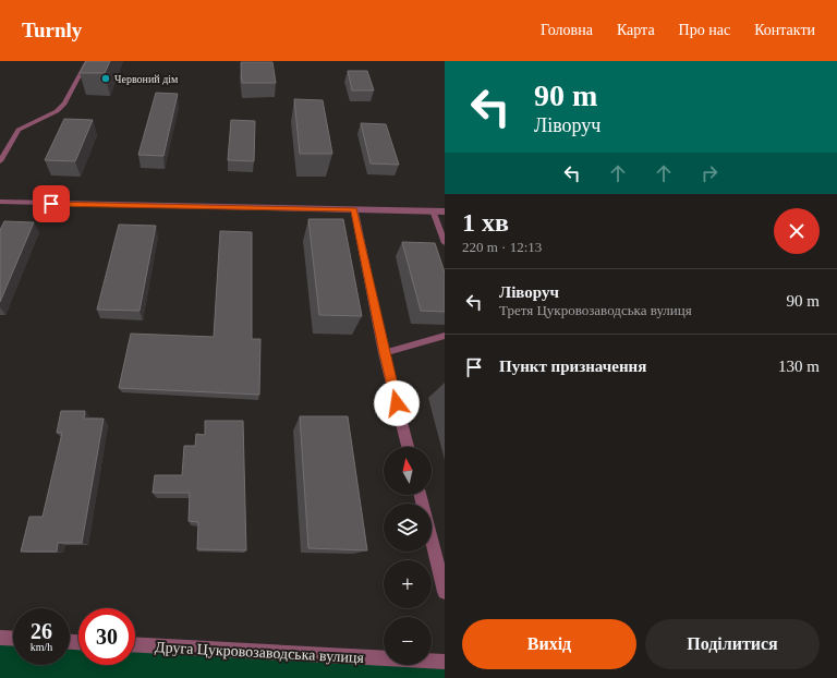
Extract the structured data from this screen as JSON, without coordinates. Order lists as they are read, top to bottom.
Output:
{
  "streets": {
    "street": ["Друга Цукровозаводська вулиця"]
  },
  "places": ["Червоний дім"],
  "north": "top",
  "page": {
    "header": "Turnly",
    "nav": [
      "Головна",
      "Карта",
      "Про нас",
      "Контакти"
    ],
    "turn": ["90 m", "Ліворуч"],
    "heading": ["1 хв", "220 m · 12:13"],
    "list": [
      {
        "name": "Ліворуч",
        "note": "Третя Цукровозаводська вулиця",
        "value": "90 m"
      },
      {
        "name": "Пункт призначення",
        "value": "130 m"
      }
    ],
    "map_buttons": ["+", "−"],
    "speed": "26 km/h",
    "limit": "30",
    "buttons": ["Вихід", "Поділитися"]
  }
}
